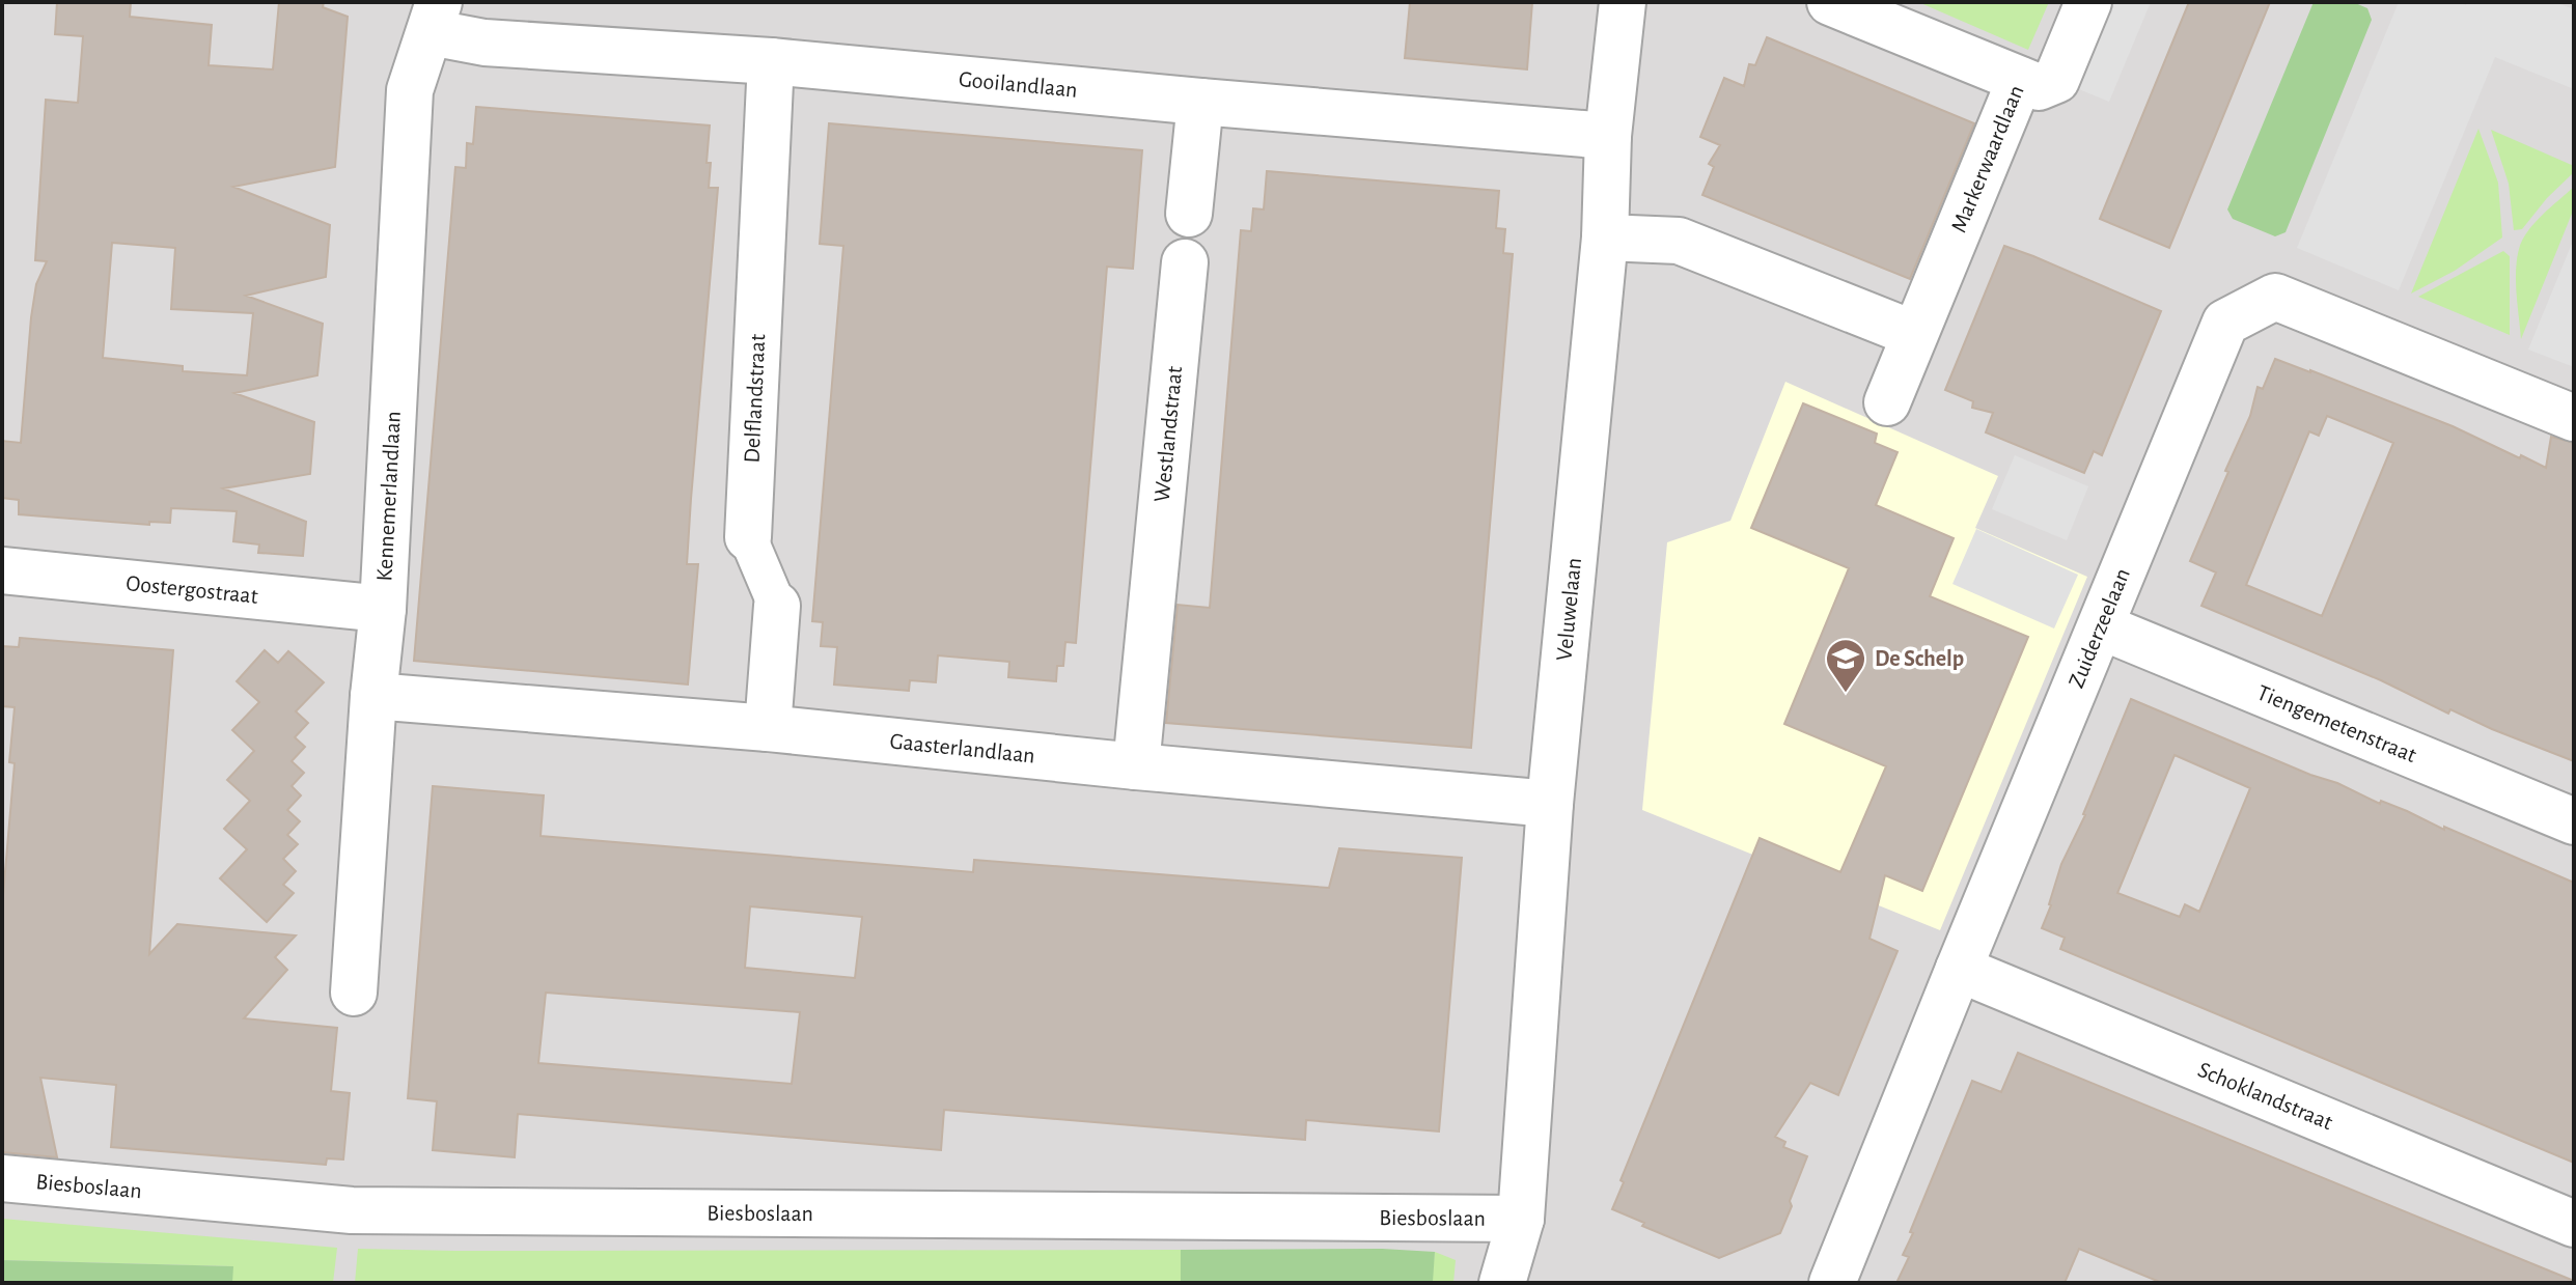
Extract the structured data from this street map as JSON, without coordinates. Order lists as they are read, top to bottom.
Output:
{
  "streets": {
    "street": [
      "Gooilandlaan",
      "Markerwaardlaan",
      "Delflandstraat",
      "Westlandstraat",
      "Kennemerlandlaan",
      "Oostergostraat",
      "Veluwelaan",
      "Zuiderzeelaan",
      "Tiengemetenstraat",
      "Gaasterlandlaan",
      "Schoklandstraat",
      "Biesboslaan"
    ]
  },
  "crossings": [
    ["Gooilandlaan", "Delflandstraat"],
    ["Gooilandlaan", "Westlandstraat"],
    ["Gooilandlaan", "Kennemerlandlaan"],
    ["Gooilandlaan", "Veluwelaan"],
    ["Delflandstraat", "Gaasterlandlaan"],
    ["Westlandstraat", "Gaasterlandlaan"],
    ["Kennemerlandlaan", "Oostergostraat"],
    ["Kennemerlandlaan", "Gaasterlandlaan"],
    ["Veluwelaan", "Gaasterlandlaan"],
    ["Veluwelaan", "Biesboslaan"],
    ["Zuiderzeelaan", "Tiengemetenstraat"],
    ["Zuiderzeelaan", "Schoklandstraat"]
  ],
  "places": {
    "school or university": ["De Schelp"]
  }
}
